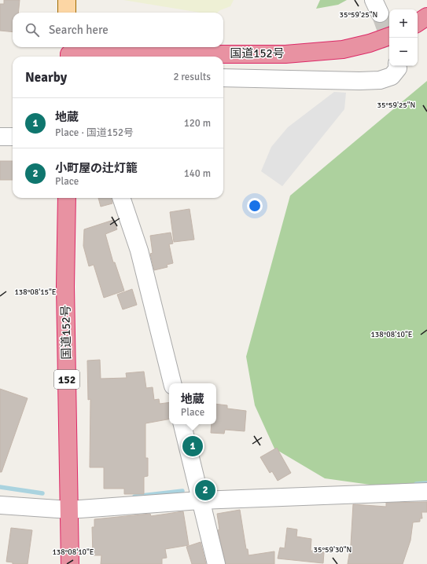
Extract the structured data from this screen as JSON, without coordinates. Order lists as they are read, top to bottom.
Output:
{
  "streets": {
    "highway": ["国道152号", "152"]
  },
  "page": {
    "map_buttons": ["+", "−"],
    "search": "Search here",
    "heading": ["Nearby", "2 results"],
    "list": [
      {
        "mark": "1",
        "name": "地蔵",
        "note": "Place · 国道152号",
        "value": "120 m"
      },
      {
        "mark": "2",
        "name": "小町屋の辻灯籠",
        "note": "Place",
        "value": "140 m"
      }
    ],
    "popup": ["地蔵", "Place"],
    "pins": ["1", "2"]
  },
  "coordinates": [
    "35°59'25\"N",
    "138°08'15\"E",
    "138°08'10\"E",
    "35°59'30\"N"
  ]
}
